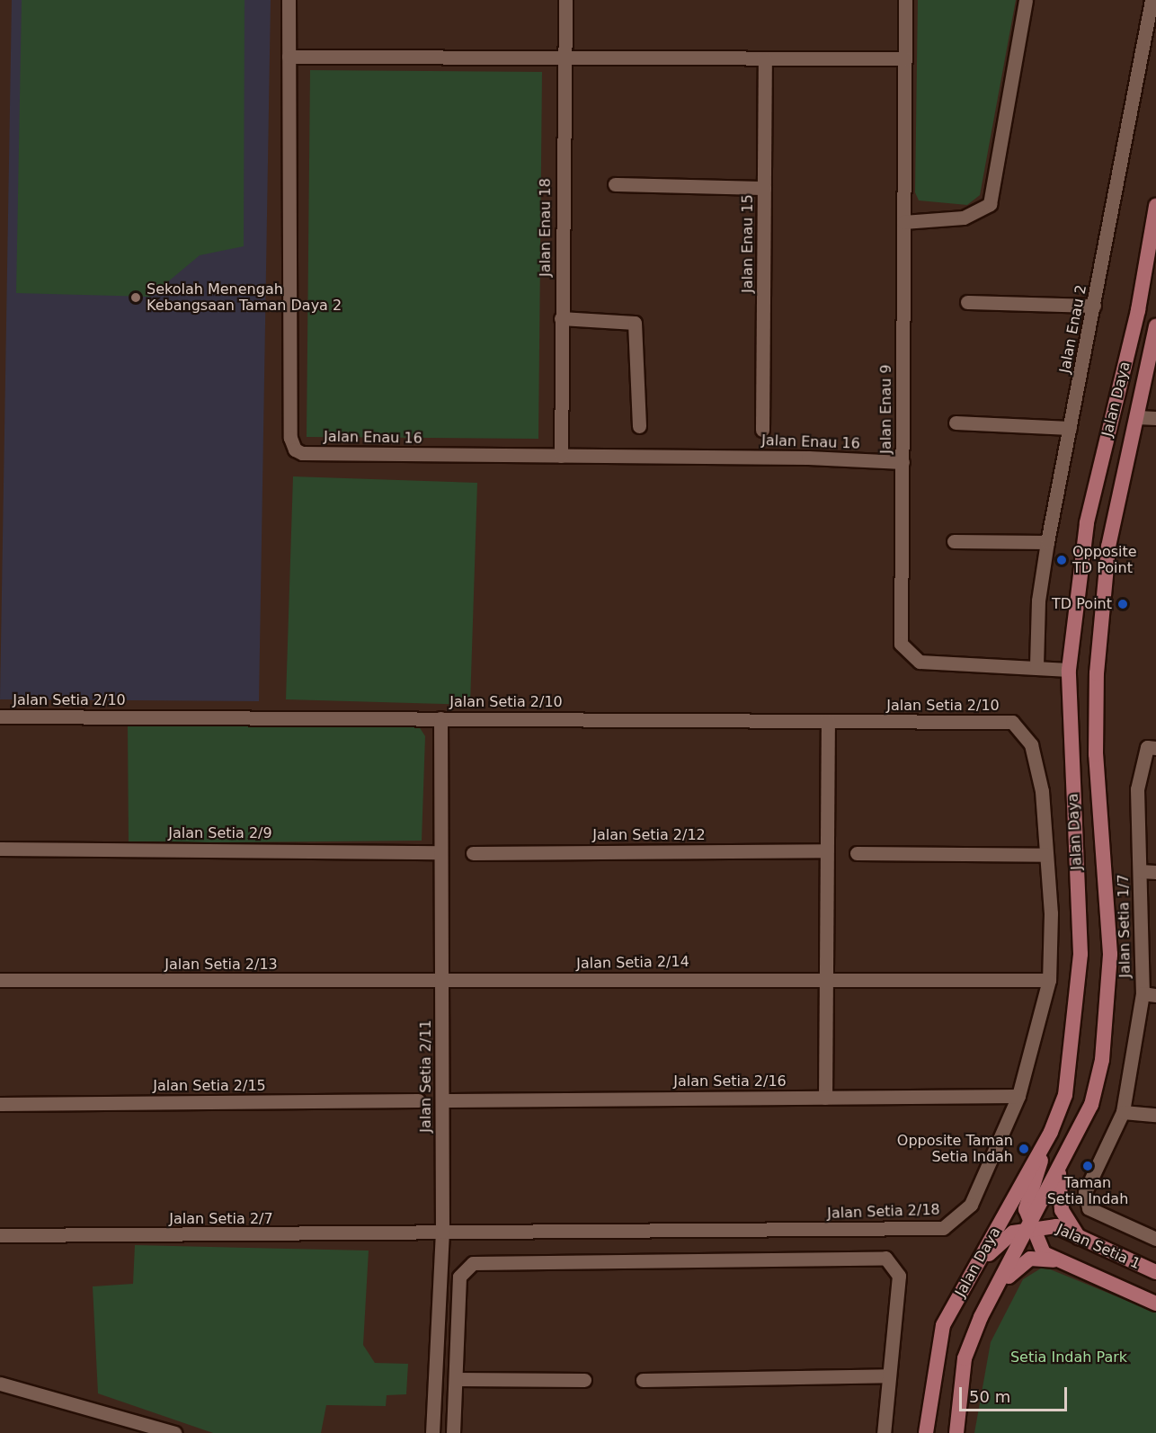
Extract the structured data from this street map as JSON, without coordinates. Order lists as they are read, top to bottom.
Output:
{
  "streets": {
    "main road": ["Jalan Daya", "Jalan Setia 1"],
    "street": [
      "Jalan Enau 18",
      "Jalan Enau 15",
      "Jalan Enau 2",
      "Jalan Enau 9",
      "Jalan Enau 16",
      "Jalan Setia 2/10",
      "Jalan Setia 2/9",
      "Jalan Setia 2/12",
      "Jalan Setia 1/7",
      "Jalan Setia 2/14",
      "Jalan Setia 2/13",
      "Jalan Setia 2/11",
      "Jalan Setia 2/16",
      "Jalan Setia 2/15",
      "Jalan Setia 2/18",
      "Jalan Setia 2/7"
    ]
  },
  "crossings": [
    ["Jalan Enau 18", "Jalan Enau 16"],
    ["Jalan Enau 2", "Jalan Enau 9"],
    ["Jalan Daya", "Jalan Enau 9"],
    ["Jalan Daya", "Jalan Setia 1"],
    ["Jalan Enau 9", "Jalan Enau 16"],
    ["Jalan Setia 2/10", "Jalan Setia 2/11"],
    ["Jalan Setia 2/10", "Jalan Setia 2/18"],
    ["Jalan Setia 2/9", "Jalan Setia 2/11"],
    ["Jalan Setia 2/14", "Jalan Setia 2/13"],
    ["Jalan Setia 2/14", "Jalan Setia 2/11"],
    ["Jalan Setia 2/14", "Jalan Setia 2/18"],
    ["Jalan Setia 2/13", "Jalan Setia 2/11"],
    ["Jalan Setia 2/11", "Jalan Setia 2/16"],
    ["Jalan Setia 2/11", "Jalan Setia 2/18"],
    ["Jalan Setia 2/11", "Jalan Setia 2/7"],
    ["Jalan Setia 2/16", "Jalan Setia 2/18"],
    ["Jalan Setia 2/18", "Jalan Setia 2/7"]
  ],
  "parks": ["Setia Indah Park"],
  "places": [
    "Sekolah Menengah Kebangsaan Taman Daya 2",
    "Opposite TD Point",
    "TD Point",
    "Opposite Taman Setia Indah",
    "Taman Setia Indah"
  ],
  "scale_bar": "50 m"
}
